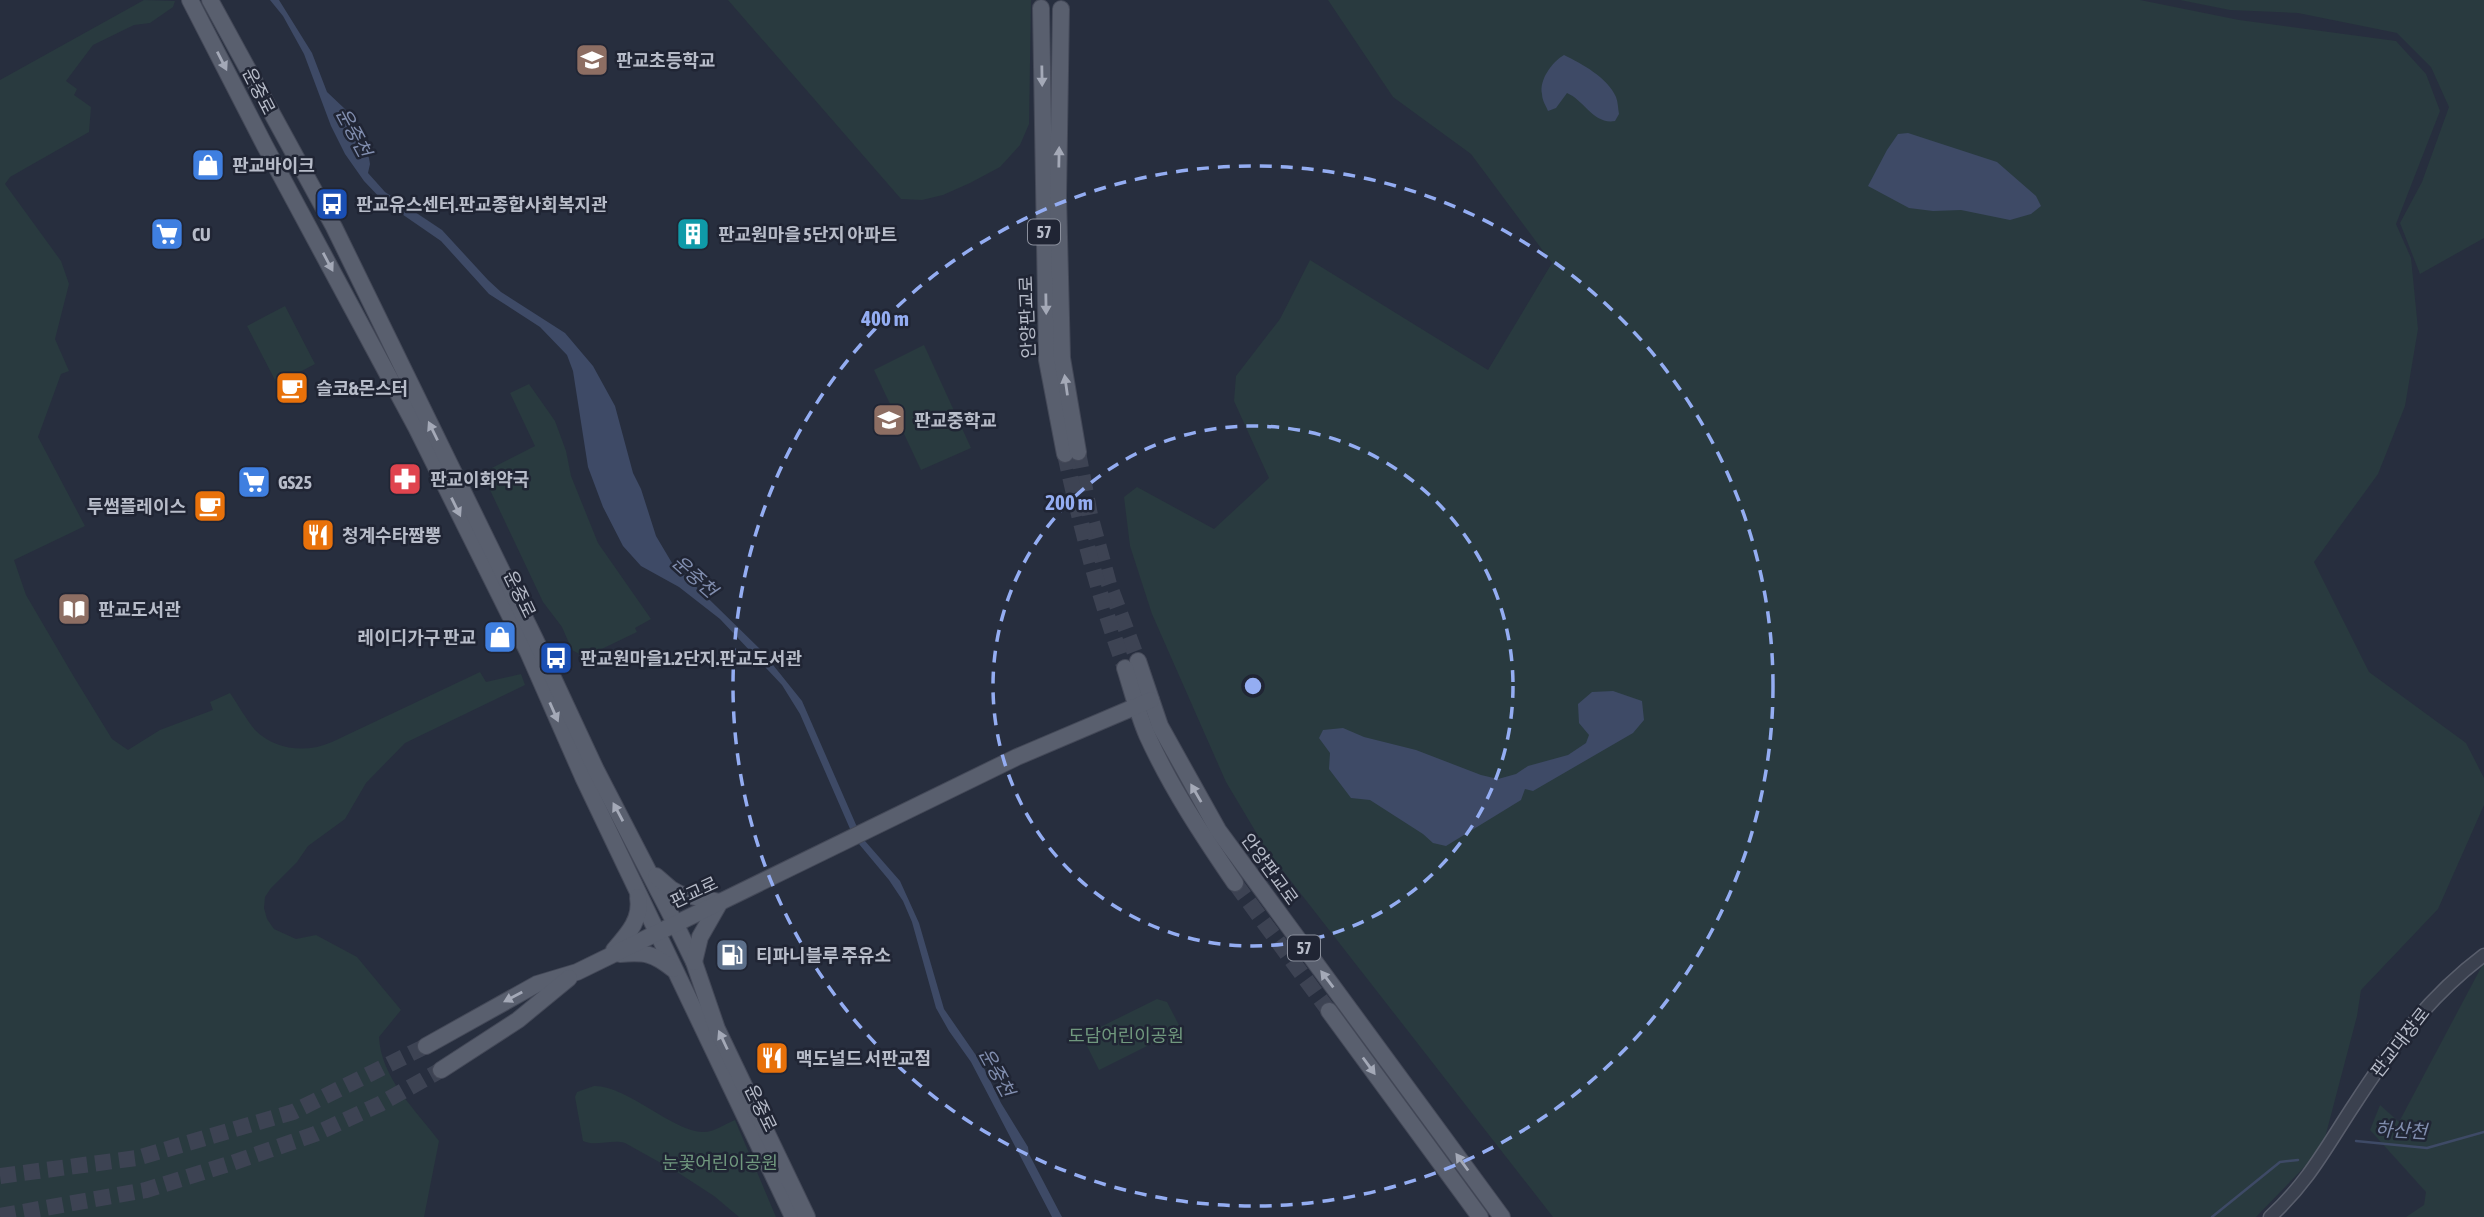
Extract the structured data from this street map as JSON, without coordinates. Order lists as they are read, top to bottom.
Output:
{
  "streets": {
    "main road": [
      "운중로",
      "57",
      "안양판교로",
      "판교로"
    ],
    "street": ["판교대장로"]
  },
  "crossings": [
    ["운중로", "판교로"],
    ["안양판교로", "판교로"]
  ],
  "water": ["운중천", "하산천"],
  "parks": ["도담어린이공원", "눈꽃어린이공원"],
  "places": {
    "school or university": ["판교초등학교", "판교중학교"],
    "shop": ["판교바이크", "레이디가구 판교"],
    "bus stop": ["판교유스센터.판교종합사회복지관", "판교원마을1.2단지.판교도서관"],
    "supermarket": ["CU", "GS25"],
    "building": ["판교원마을 5단지 아파트"],
    "cafe": ["슬코&몬스터", "투썸플레이스"],
    "pharmacy": ["판교이화약국"],
    "restaurant": ["청계수타짬뽕", "맥도널드 서판교점"],
    "library": ["판교도서관"],
    "fuel station": ["티파니블루 주유소"]
  },
  "rings": ["400 m", "200 m"]
}
